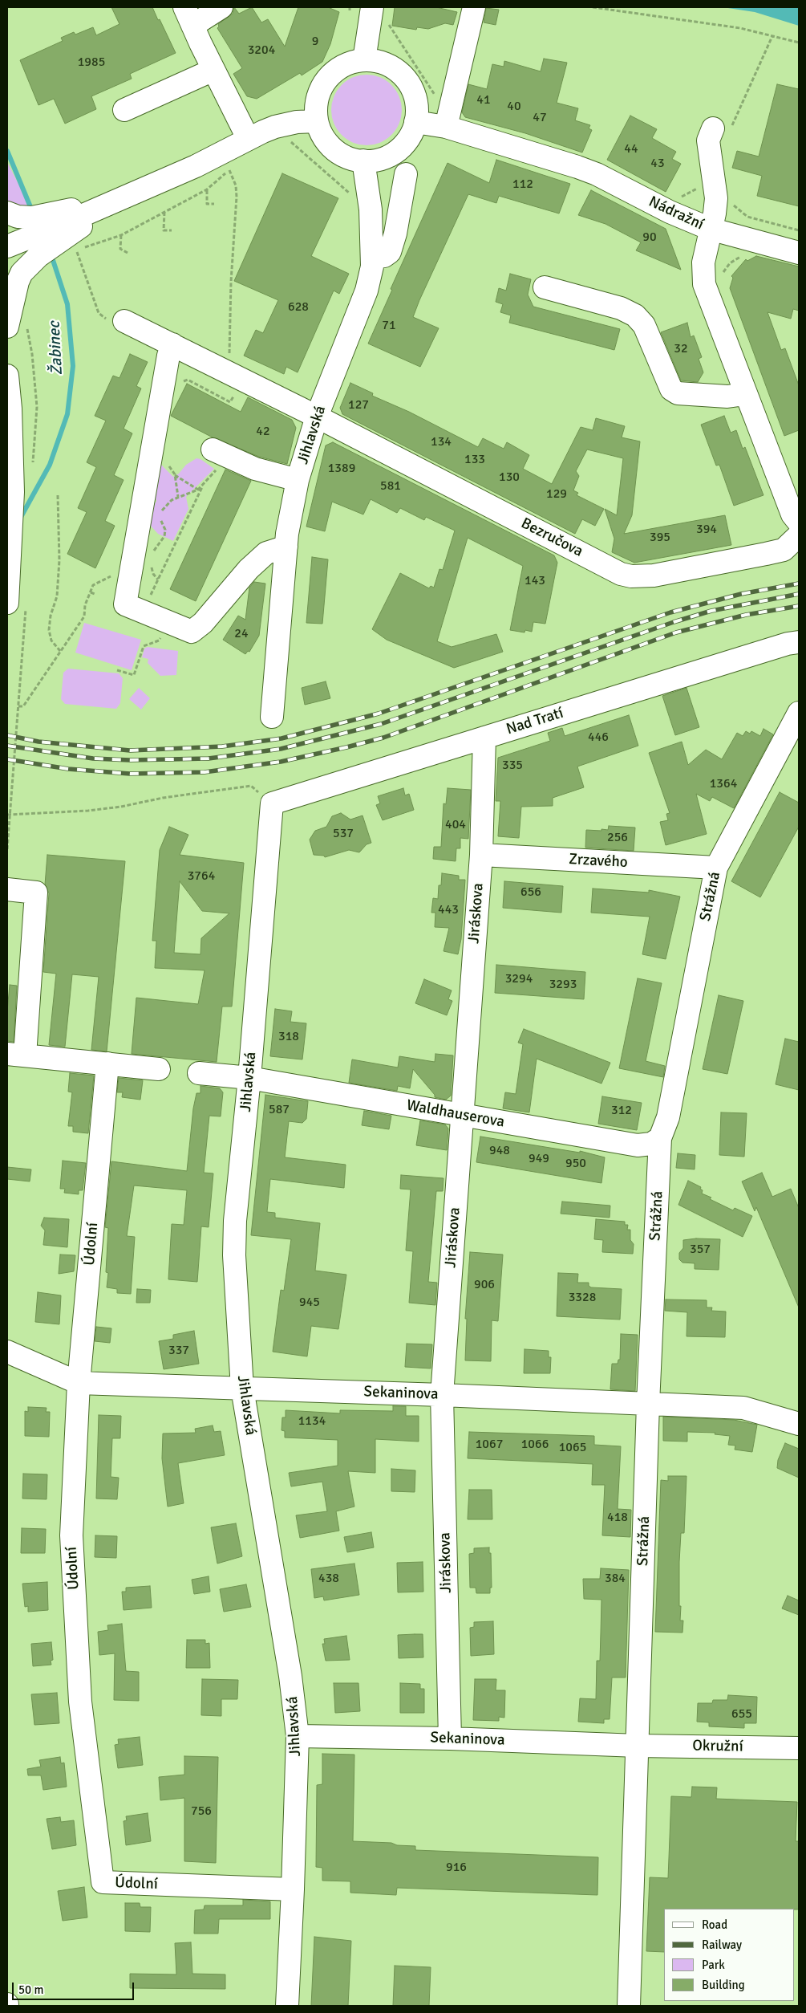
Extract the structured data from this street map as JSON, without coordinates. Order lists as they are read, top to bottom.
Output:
{
  "streets": {
    "street": [
      "Nádražní",
      "Jihlavská",
      "Bezručova",
      "Nad Tratí",
      "Zrzavého",
      "Strážná",
      "Jiráskova",
      "Waldhauserova",
      "Údolní",
      "Sekaninova",
      "Okružní"
    ]
  },
  "crossings": [
    ["Nádražní", "Jihlavská"],
    ["Jihlavská", "Bezručova"],
    ["Jihlavská", "Nad Tratí"],
    ["Jihlavská", "Waldhauserova"],
    ["Jihlavská", "Údolní"],
    ["Jihlavská", "Sekaninova"],
    ["Nad Tratí", "Jiráskova"],
    ["Zrzavého", "Strážná"],
    ["Zrzavého", "Jiráskova"],
    ["Strážná", "Waldhauserova"],
    ["Strážná", "Sekaninova"],
    ["Strážná", "Okružní"],
    ["Jiráskova", "Waldhauserova"],
    ["Jiráskova", "Sekaninova"],
    ["Údolní", "Sekaninova"],
    ["Sekaninova", "Okružní"]
  ],
  "water": ["Žabinec"],
  "house_numbers": [
    "9",
    "3204",
    "1985",
    "41",
    "40",
    "47",
    "44",
    "43",
    "112",
    "90",
    "628",
    "71",
    "32",
    "127",
    "42",
    "134",
    "133",
    "1389",
    "130",
    "581",
    "129",
    "394",
    "395",
    "143",
    "24",
    "446",
    "335",
    "1364",
    "404",
    "537",
    "256",
    "3764",
    "656",
    "443",
    "3294",
    "3293",
    "318",
    "587",
    "312",
    "948",
    "949",
    "950",
    "357",
    "906",
    "3328",
    "945",
    "337",
    "1134",
    "1067",
    "1066",
    "1065",
    "418",
    "438",
    "384",
    "655",
    "756",
    "916"
  ],
  "legend": [
    "Road",
    "Railway",
    "Park",
    "Building"
  ],
  "scale_bar": "50 m"
}
